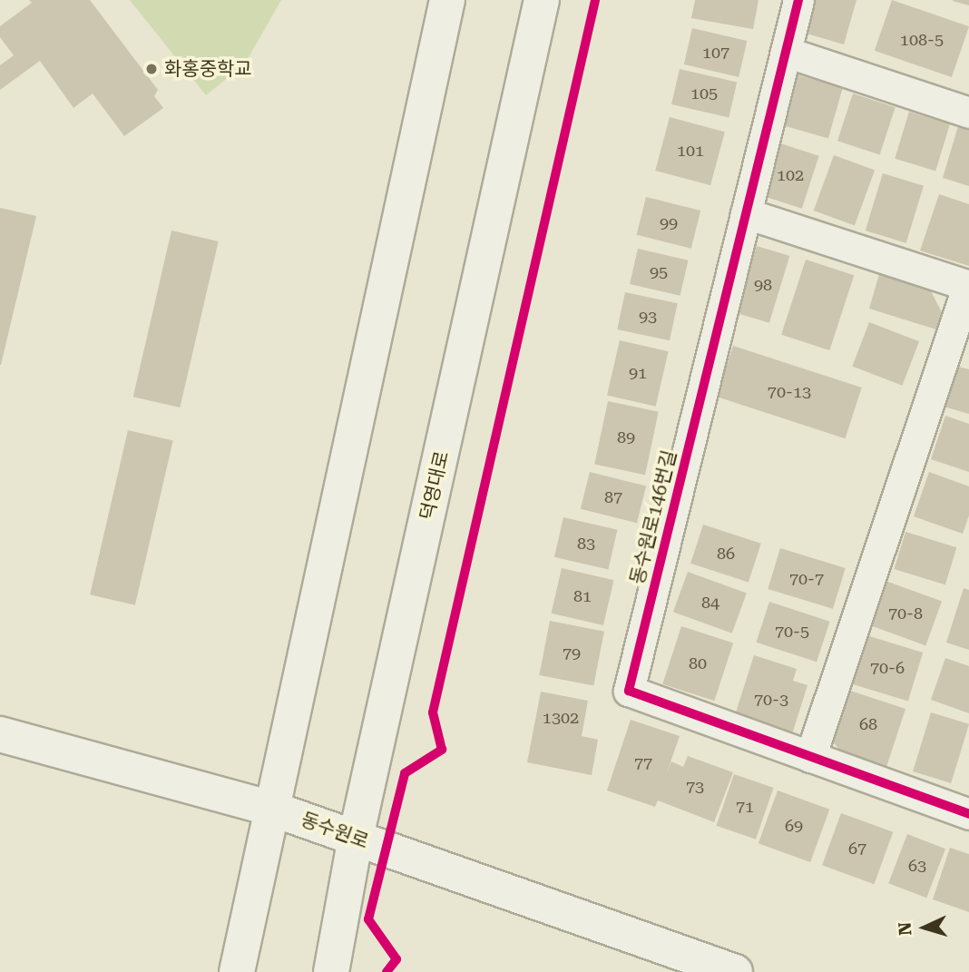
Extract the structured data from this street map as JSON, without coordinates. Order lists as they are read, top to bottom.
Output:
{
  "streets": {
    "main road": ["덕영대로", "동수원로"],
    "street": ["동수원로146번길"]
  },
  "crossings": [
    ["덕영대로", "동수원로"]
  ],
  "places": ["화홍중학교"],
  "house_numbers": [
    "108-5",
    "107",
    "105",
    "101",
    "102",
    "99",
    "95",
    "98",
    "93",
    "91",
    "70-13",
    "89",
    "87",
    "83",
    "86",
    "70-7",
    "81",
    "84",
    "70-8",
    "70-5",
    "79",
    "80",
    "70-6",
    "70-3",
    "1302",
    "68",
    "77",
    "73",
    "71",
    "69",
    "67",
    "63"
  ],
  "north": "left"
}
